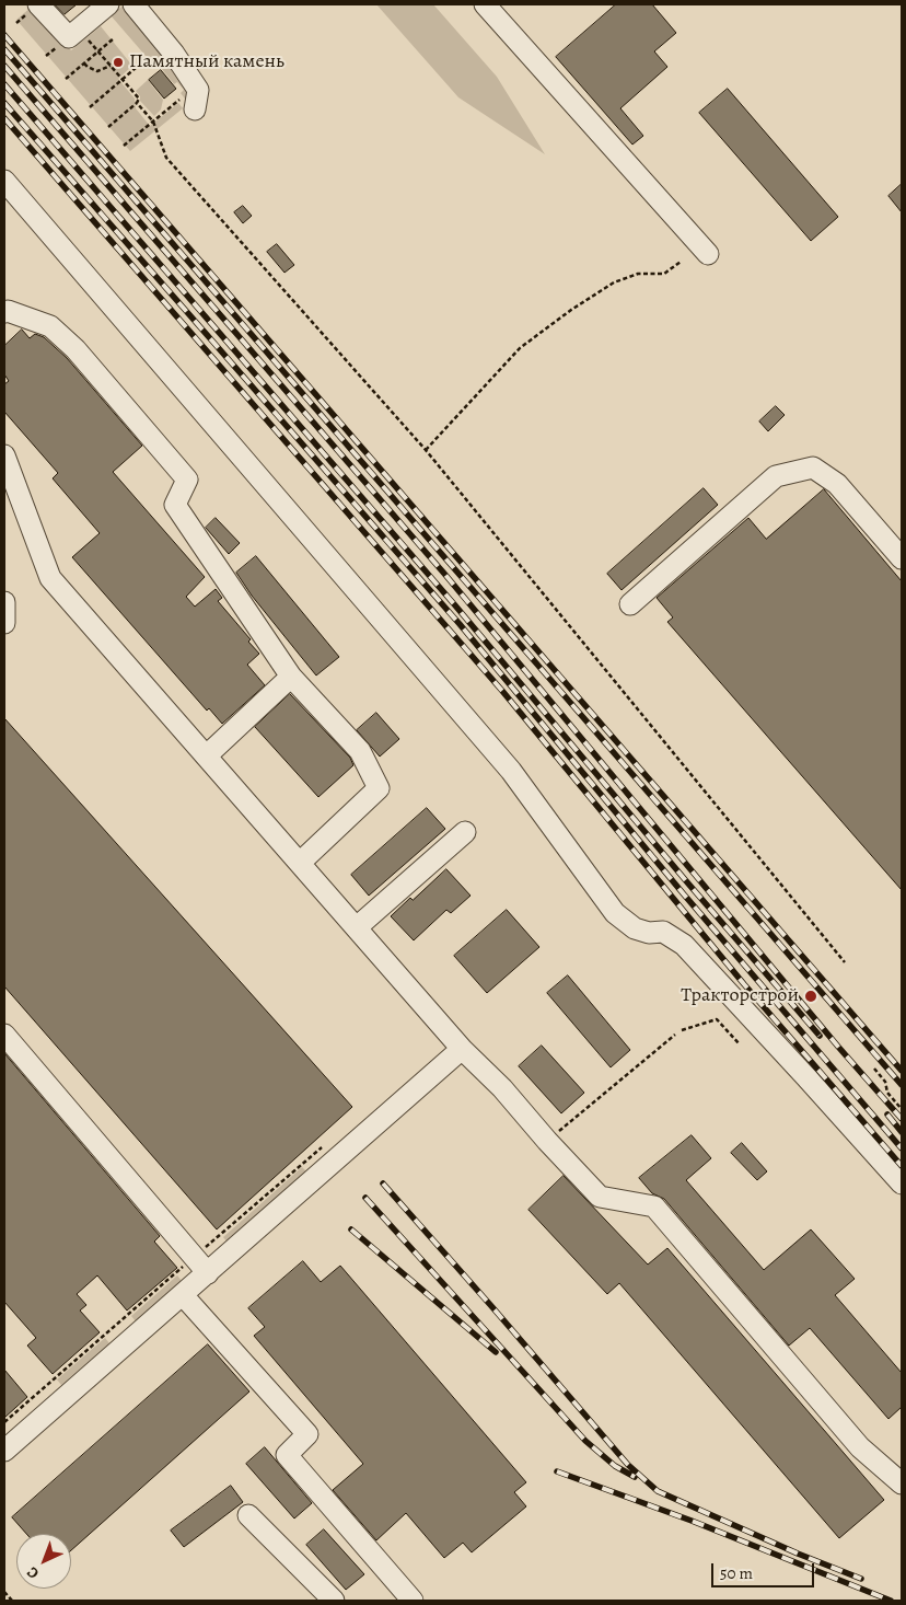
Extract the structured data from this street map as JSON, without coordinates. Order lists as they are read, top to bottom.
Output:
{
  "places": ["Памятный камень", "Тракторстрой"],
  "scale_bar": "50 m",
  "north": "bottom left"
}
